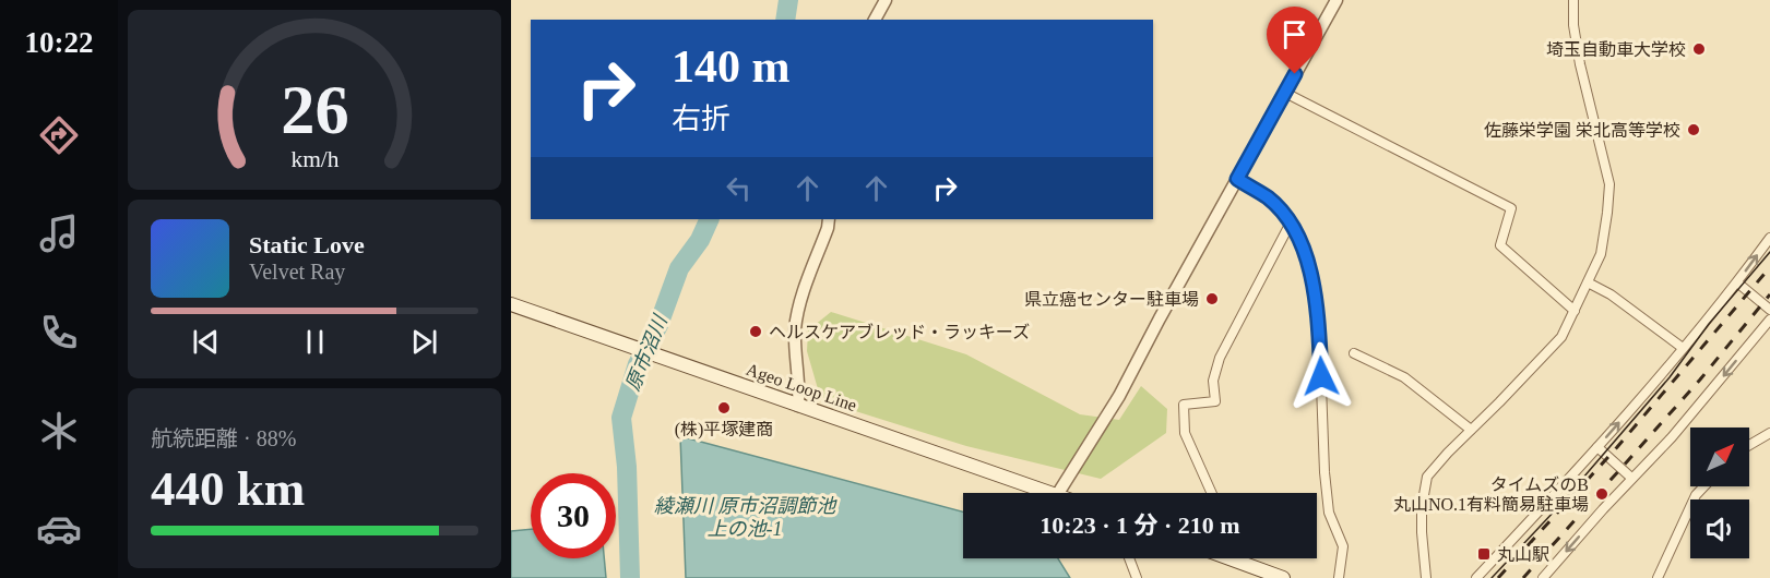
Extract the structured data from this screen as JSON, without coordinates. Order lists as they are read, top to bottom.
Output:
{
  "streets": {
    "main road": ["Ageo Loop Line"]
  },
  "water": ["原市沼川", "綾瀬川 原市沼調節池 上の池-1"],
  "places": {
    "other": [
      "埼玉自動車大学校",
      "佐藤栄学園 栄北高等学校",
      "県立癌センター駐車場",
      "ヘルスケアブレッド・ラッキーズ",
      "(株)平塚建商",
      "タイムズのB 丸山NO.1有料簡易駐車場"
    ],
    "transit": ["丸山駅"]
  },
  "north": "top right",
  "page": {
    "tabs": "10:22",
    "turn": ["140 m", "右折"],
    "song": ["Static Love", "Velvet Ray"],
    "tile": ["航続距離 · 88%", "440 km"],
    "limit": "30",
    "trip": "10:23 · 1 分 · 210 m",
    "gauge": ["26", "km/h"]
  }
}
